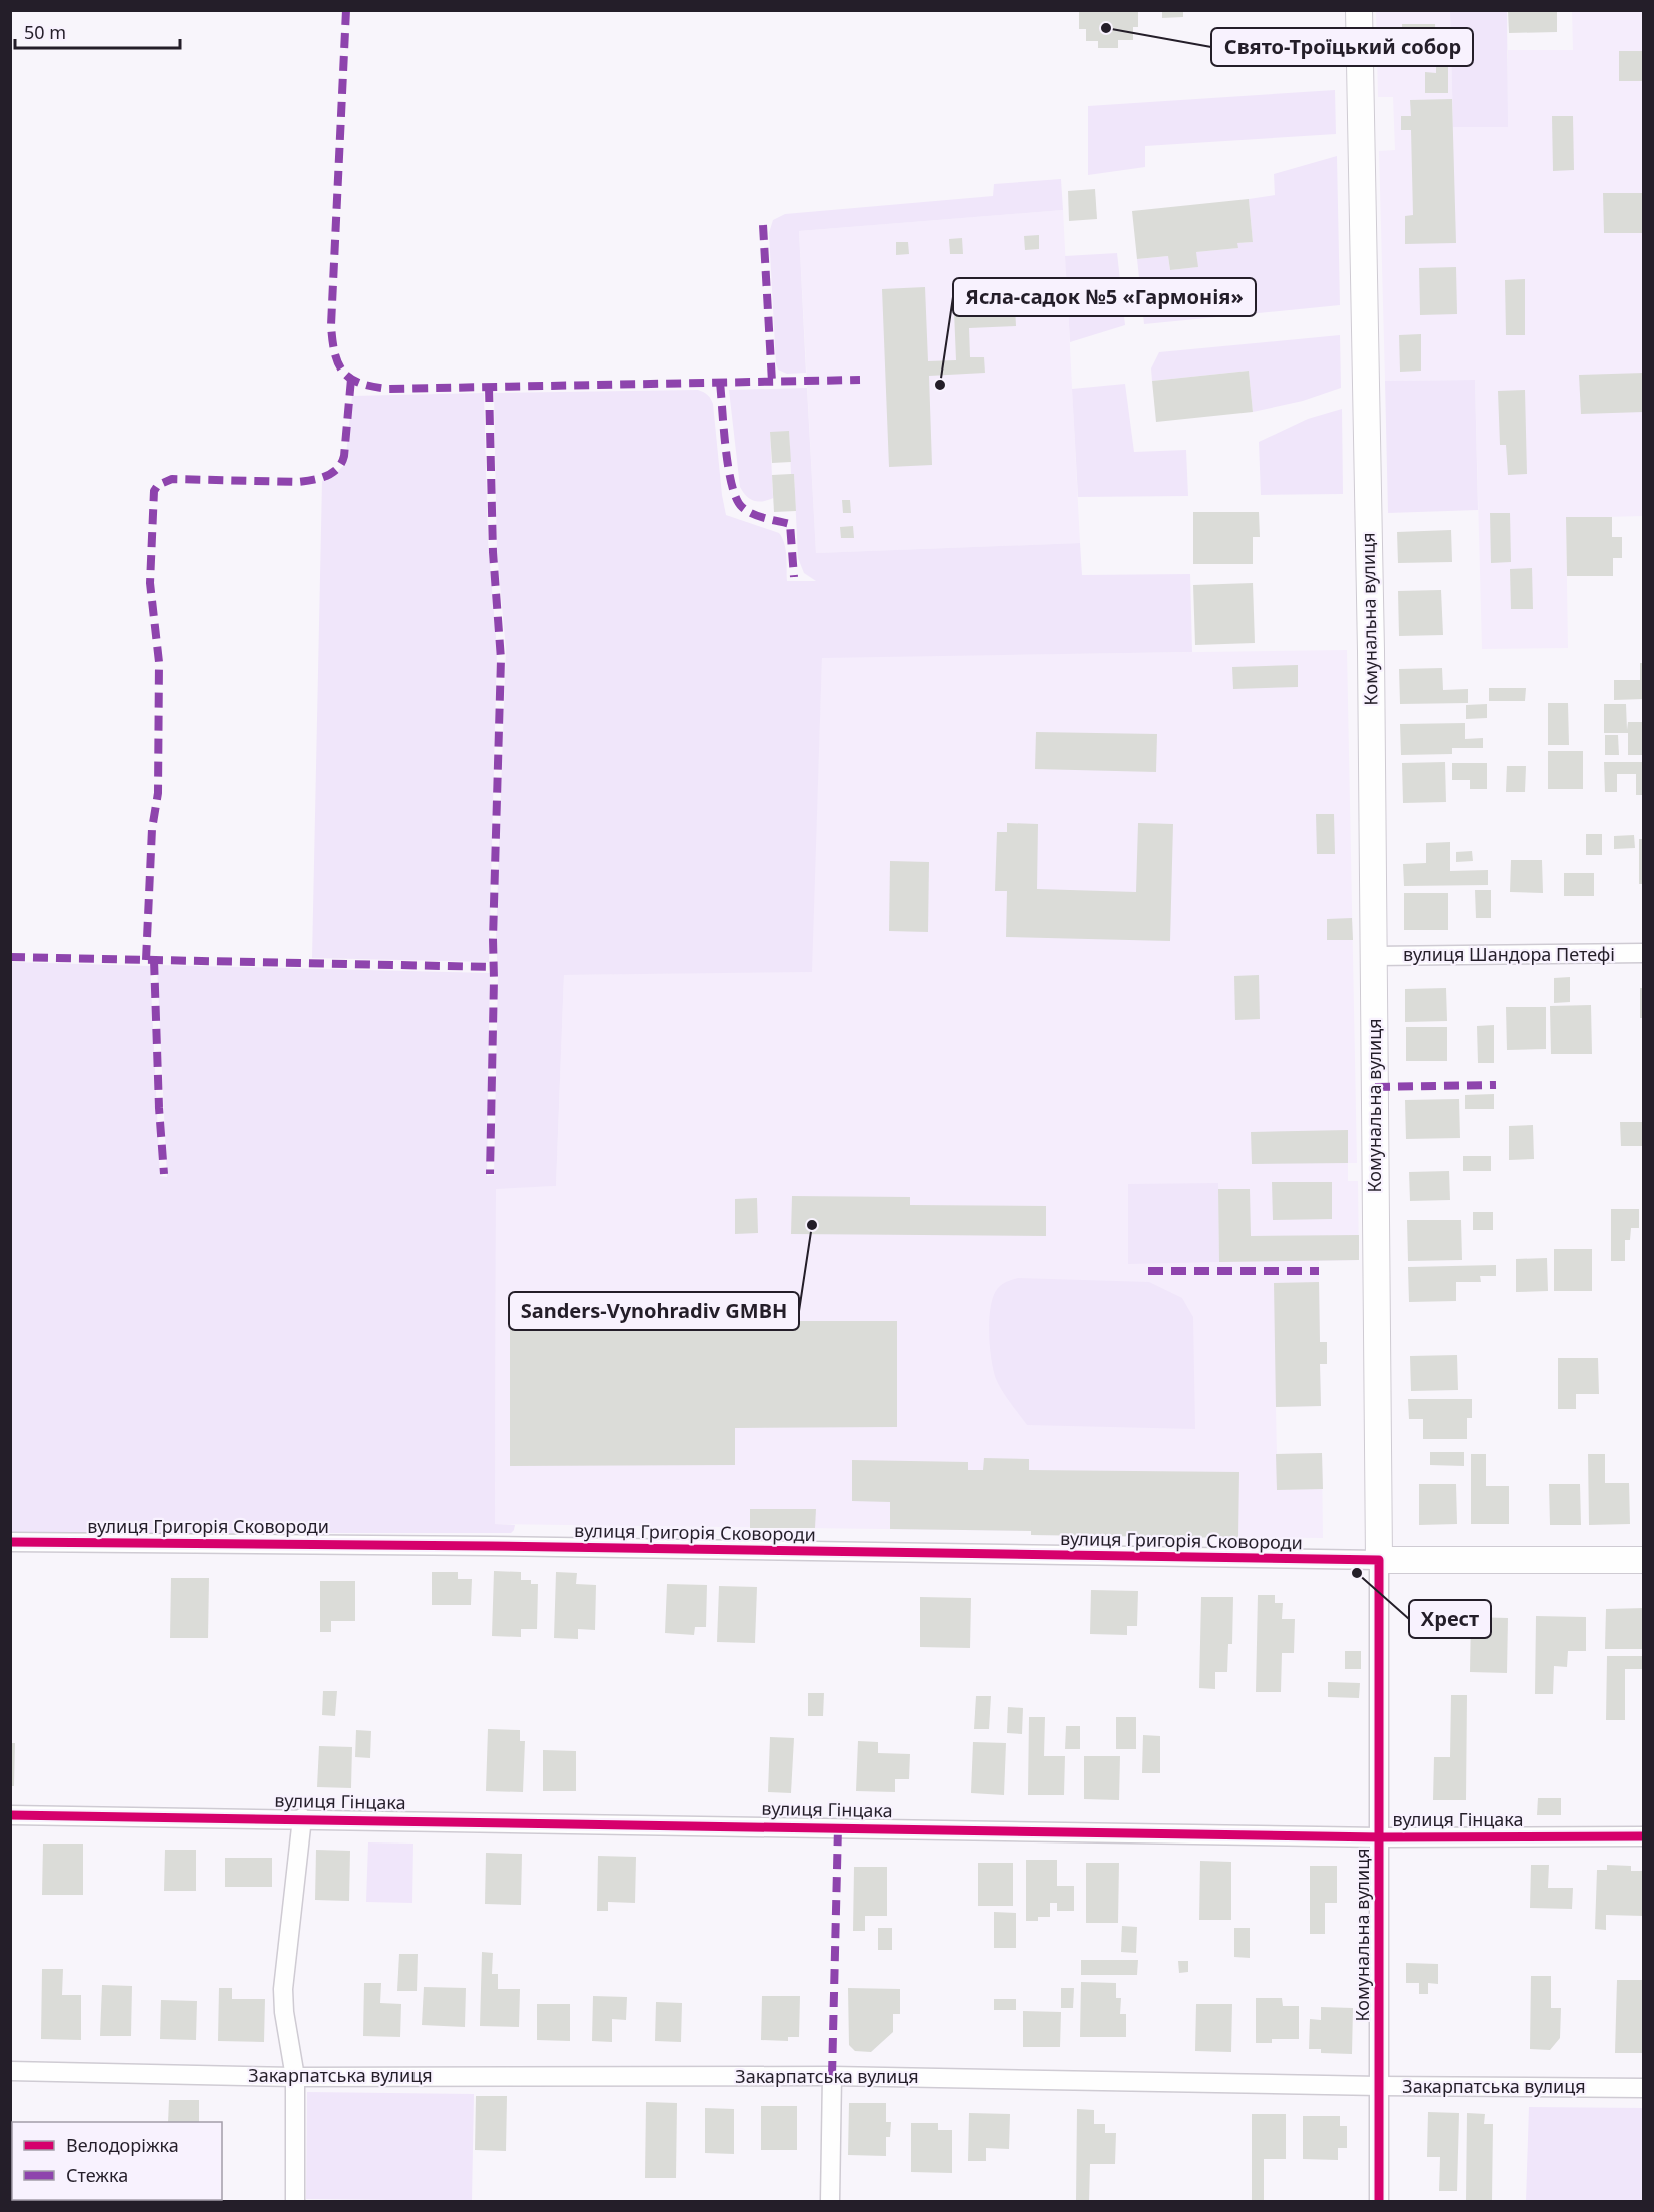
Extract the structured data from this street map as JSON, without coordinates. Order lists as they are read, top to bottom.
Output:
{
  "streets": {
    "main road": ["Комунальна вулиця", "вулиця Григорія Сковороди"],
    "street": ["вулиця Шандора Петефі", "вулиця Гінцака", "Закарпатська вулиця"]
  },
  "crossings": [
    ["Комунальна вулиця", "вулиця Шандора Петефі"],
    ["Комунальна вулиця", "вулиця Григорія Сковороди"],
    ["Комунальна вулиця", "вулиця Гінцака"],
    ["Комунальна вулиця", "Закарпатська вулиця"]
  ],
  "places": [
    "Свято-Троїцький собор",
    "Ясла-садок №5 «Гармонія»",
    "Sanders-Vynohradiv GMBH",
    "Хрест"
  ],
  "legend": ["Велодоріжка", "Стежка"],
  "scale_bar": "50 m"
}
